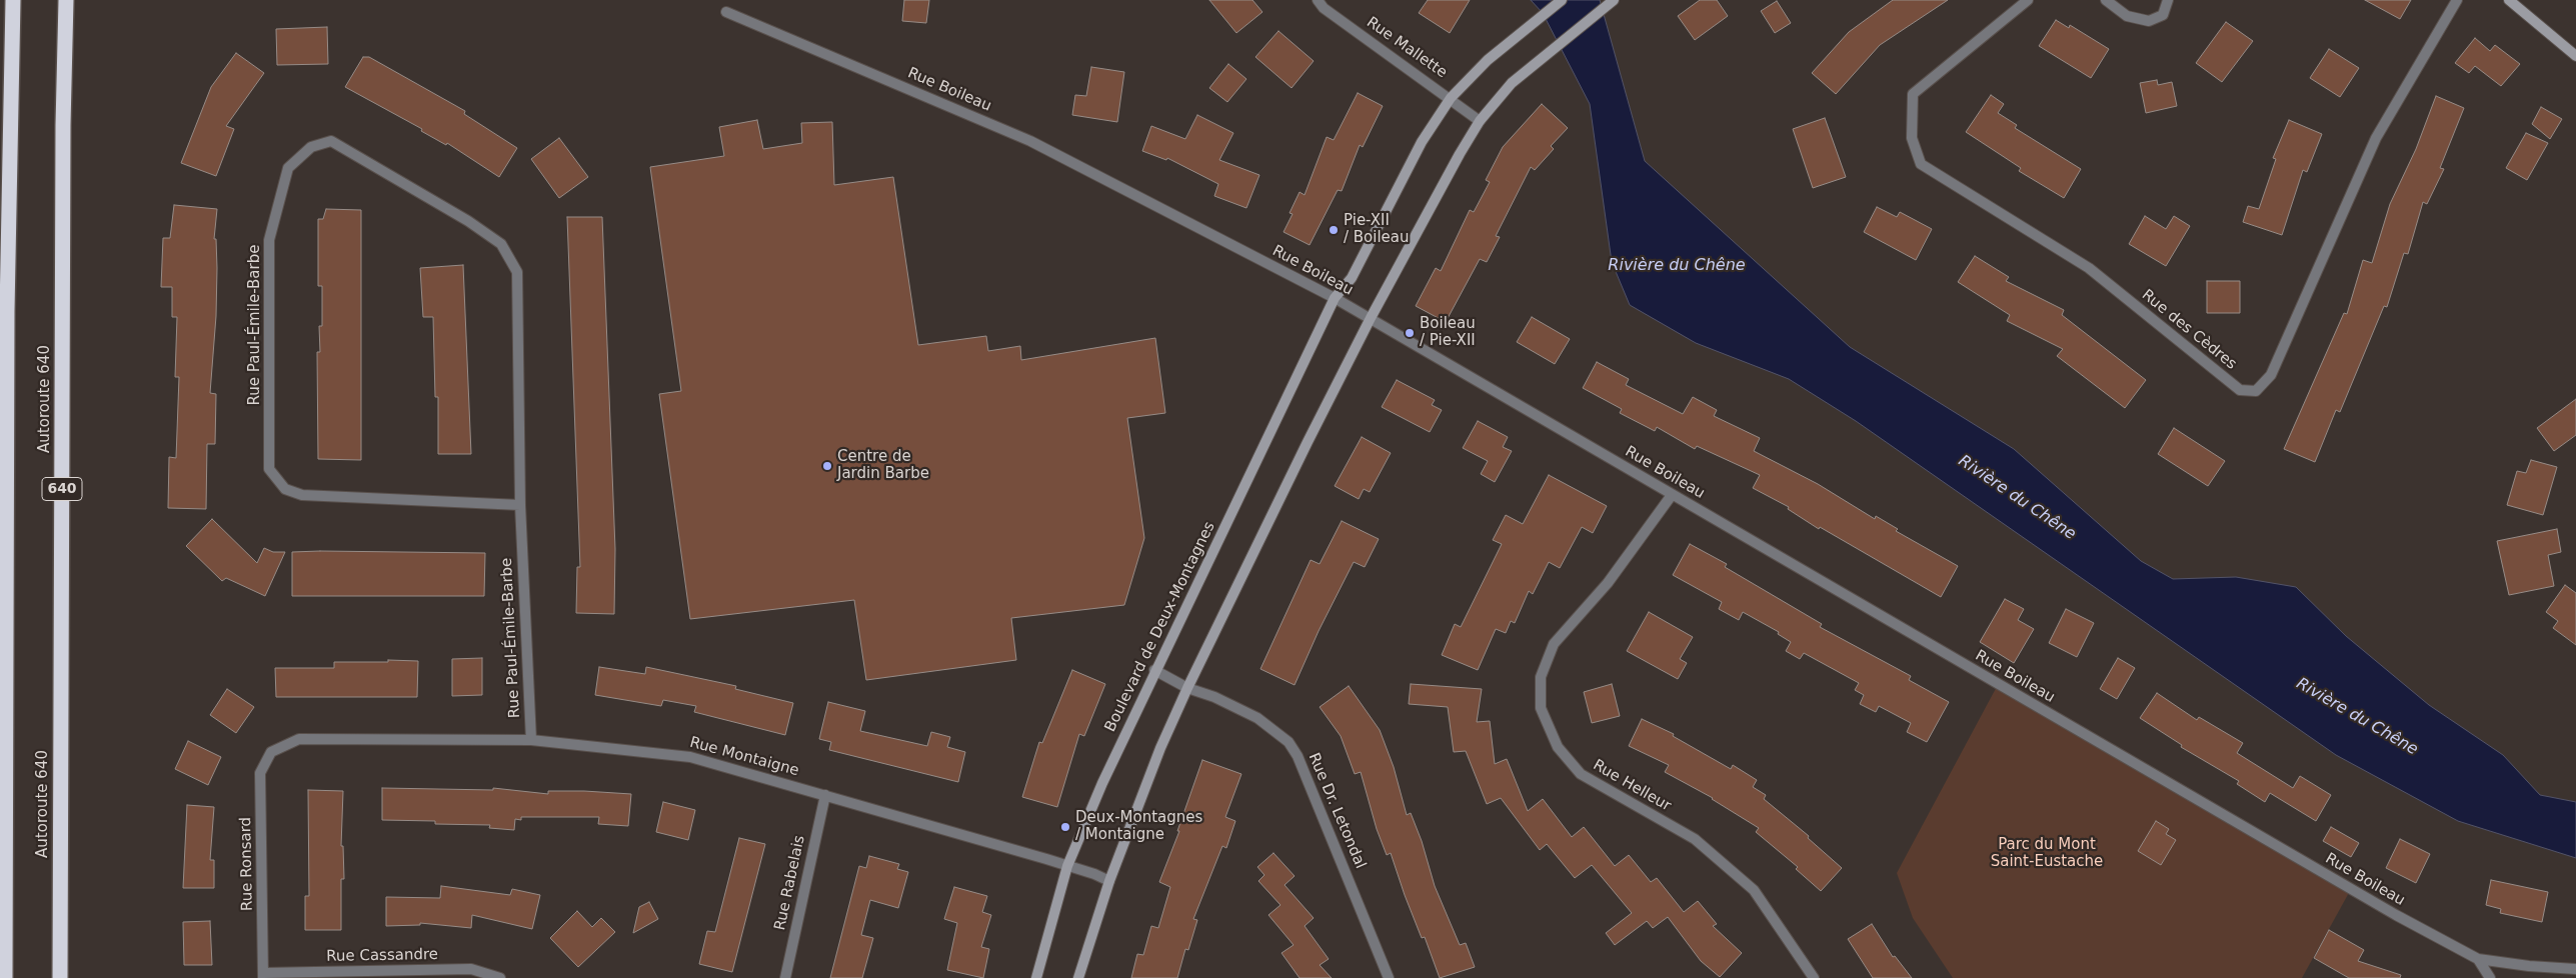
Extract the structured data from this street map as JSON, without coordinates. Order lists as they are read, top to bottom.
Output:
{
  "streets": {
    "highway": ["Autoroute 640", "640"],
    "street": [
      "Rue Mallette",
      "Rue Boileau",
      "Rue Paul-Émile-Barbe",
      "Rue des Cèdres",
      "Boulevard de Deux-Montagnes",
      "Rue Montaigne",
      "Rue Helleur",
      "Rue Dr. Letondal",
      "Rue Ronsard",
      "Rue Rabelais",
      "Rue Cassandre"
    ]
  },
  "crossings": [
    ["Rue Mallette", "Boulevard de Deux-Montagnes"],
    ["Rue Boileau", "Boulevard de Deux-Montagnes"],
    ["Rue Boileau", "Rue Helleur"],
    ["Rue Paul-Émile-Barbe", "Rue Montaigne"],
    ["Boulevard de Deux-Montagnes", "Rue Montaigne"],
    ["Boulevard de Deux-Montagnes", "Rue Dr. Letondal"],
    ["Rue Montaigne", "Rue Ronsard"],
    ["Rue Montaigne", "Rue Rabelais"],
    ["Rue Ronsard", "Rue Cassandre"]
  ],
  "water": ["Rivière du Chêne"],
  "parks": ["Parc du Mont Saint-Eustache"],
  "places": [
    "Pie-XII / Boileau",
    "Boileau / Pie-XII",
    "Centre de Jardin Barbe",
    "Deux-Montagnes / Montaigne"
  ]
}
